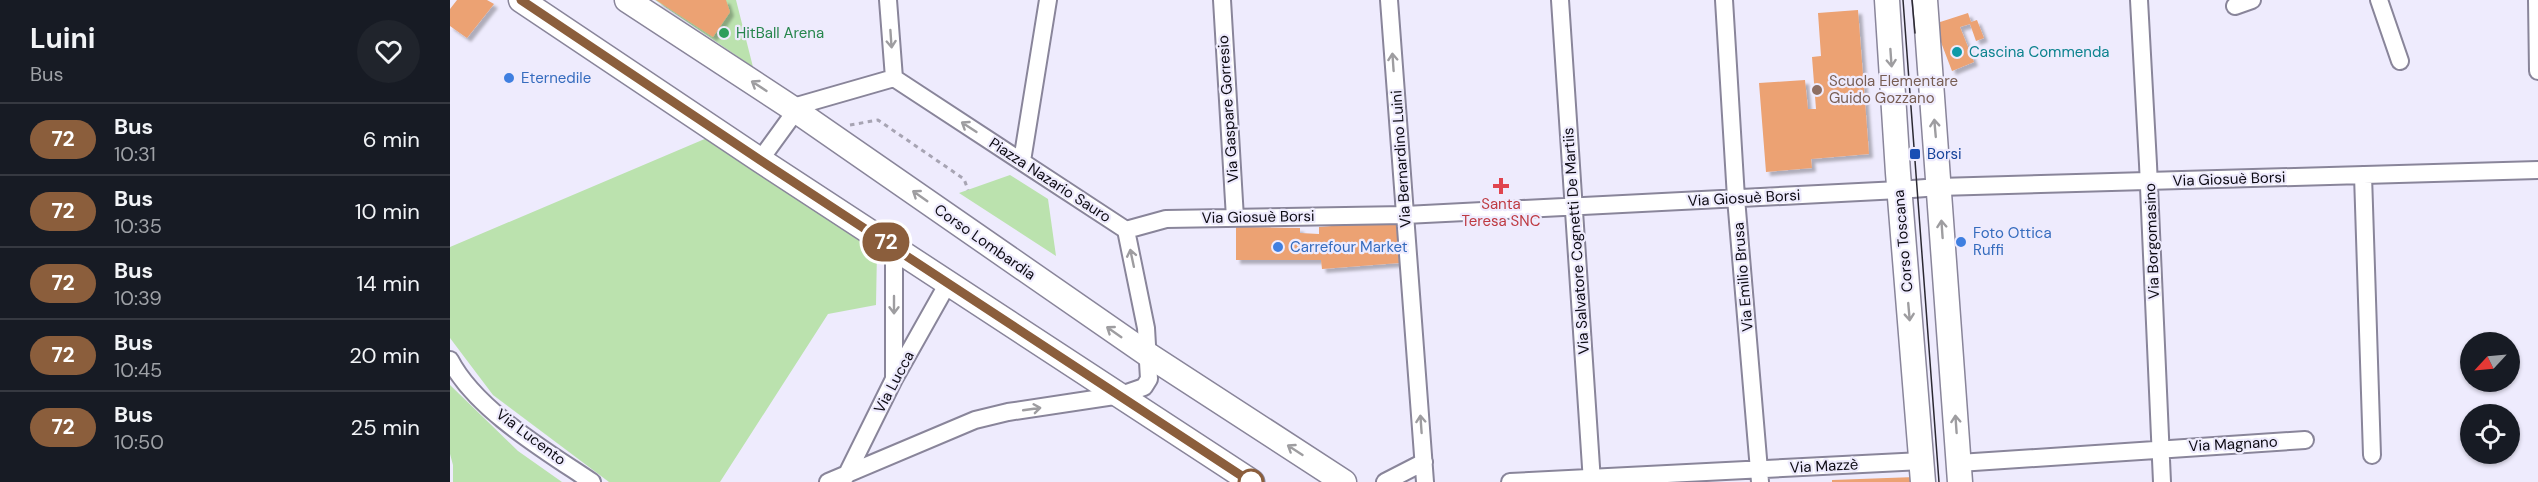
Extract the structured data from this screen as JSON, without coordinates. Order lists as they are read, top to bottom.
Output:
{
  "streets": {
    "street": [
      "Via Gaspare Gorresio",
      "Via Bernardino Luini",
      "Via Giosuè Borsi",
      "Piazza Nazario Sauro",
      "Via Salvatore Cognetti De Martiis",
      "Corso Toscana",
      "Via Borgomasino",
      "Corso Lombardia",
      "Via Emilio Brusa",
      "Via Lucca",
      "Via Lucento",
      "Via Magnano",
      "Via Mazzè"
    ]
  },
  "crossings": [
    ["Via Gaspare Gorresio", "Via Giosuè Borsi"],
    ["Via Bernardino Luini", "Via Giosuè Borsi"],
    ["Via Giosuè Borsi", "Piazza Nazario Sauro"],
    ["Via Giosuè Borsi", "Via Salvatore Cognetti De Martiis"],
    ["Via Giosuè Borsi", "Corso Toscana"],
    ["Via Giosuè Borsi", "Via Borgomasino"],
    ["Via Giosuè Borsi", "Via Emilio Brusa"],
    ["Piazza Nazario Sauro", "Corso Lombardia"],
    ["Piazza Nazario Sauro", "Via Lucca"],
    ["Via Salvatore Cognetti De Martiis", "Via Mazzè"],
    ["Corso Toscana", "Via Mazzè"],
    ["Via Borgomasino", "Via Magnano"],
    ["Via Emilio Brusa", "Via Mazzè"]
  ],
  "one_way": ["Via Bernardino Luini"],
  "places": {
    "other": [
      "HitBall Arena",
      "Cascina Commenda",
      "Eternedile",
      "Scuola Elementare Guido Gozzano",
      "Foto Ottica Ruffi",
      "Carrefour Market"
    ],
    "transit": ["Borsi"],
    "health": ["Santa Teresa SNC"]
  },
  "lines": ["bus line 72"],
  "north": "bottom left",
  "page": {
    "heading": ["Luini", "Bus"],
    "on_map": "72",
    "list": [
      {
        "mark": "72",
        "name": "Bus",
        "note": "10:31",
        "value": "6 min"
      },
      {
        "mark": "72",
        "name": "Bus",
        "note": "10:35",
        "value": "10 min"
      },
      {
        "mark": "72",
        "name": "Bus",
        "note": "10:39",
        "value": "14 min"
      },
      {
        "mark": "72",
        "name": "Bus",
        "note": "10:45",
        "value": "20 min"
      },
      {
        "mark": "72",
        "name": "Bus",
        "note": "10:50",
        "value": "25 min"
      }
    ]
  }
}
